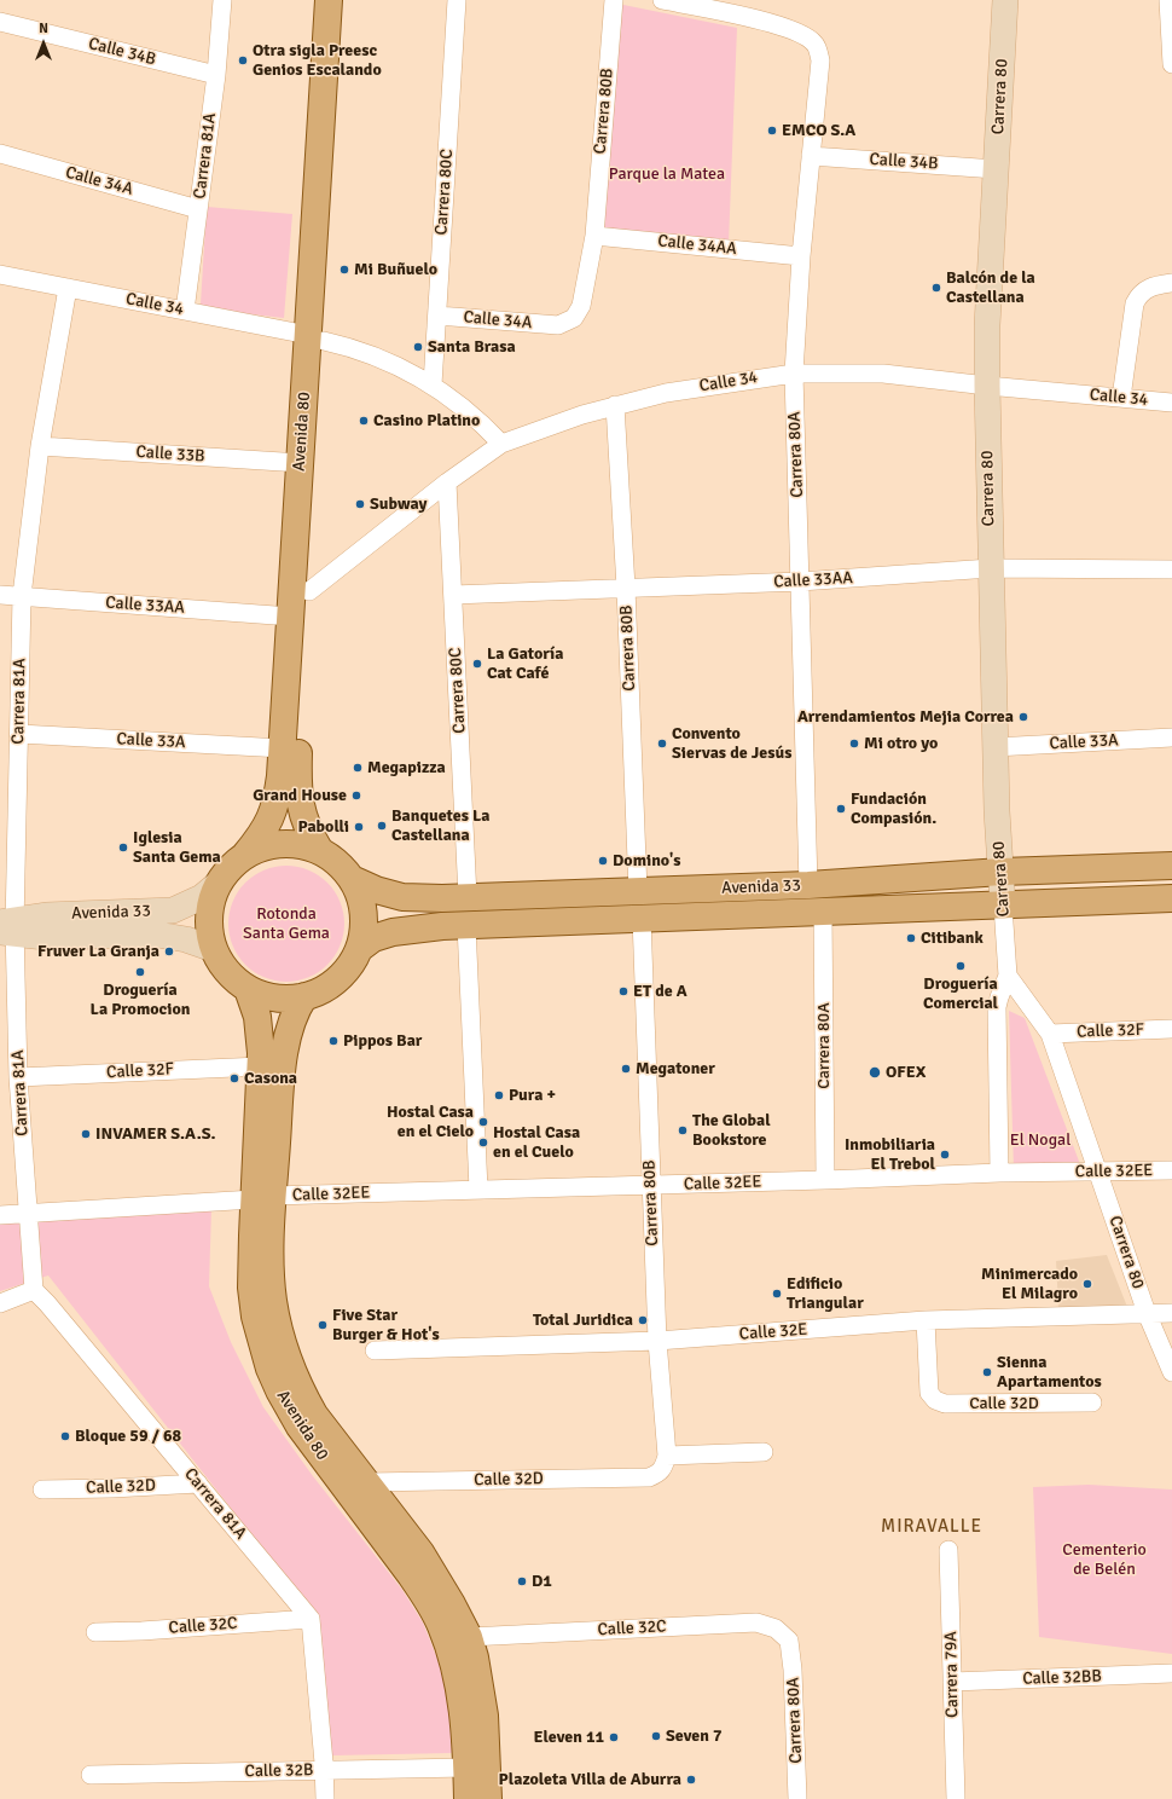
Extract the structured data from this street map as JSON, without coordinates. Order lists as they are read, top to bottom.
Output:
{
  "streets": {
    "main road": ["Avenida 80", "Avenida 33"],
    "street": [
      "Calle 34B",
      "Carrera 80",
      "Carrera 80B",
      "Carrera 81A",
      "Calle 34A",
      "Carrera 80C",
      "Calle 34AA",
      "Calle 34",
      "Calle 33B",
      "Carrera 80A",
      "Calle 33AA",
      "Calle 33A",
      "Calle 32F",
      "Calle 32EE",
      "Calle 32E",
      "Calle 32D",
      "Calle 32C",
      "Carrera 79A",
      "Calle 32BB",
      "Calle 32B"
    ]
  },
  "crossings": [
    ["Calle 34B", "Carrera 80"],
    ["Calle 34B", "Carrera 81A"],
    ["Calle 34B", "Carrera 80A"],
    ["Carrera 80", "Calle 34"],
    ["Carrera 80", "Calle 33AA"],
    ["Carrera 80", "Calle 33A"],
    ["Carrera 80", "Avenida 33"],
    ["Carrera 80", "Calle 32F"],
    ["Carrera 80", "Calle 32EE"],
    ["Carrera 80", "Calle 32E"],
    ["Carrera 80B", "Calle 34A"],
    ["Carrera 80B", "Calle 34AA"],
    ["Carrera 80B", "Calle 34"],
    ["Carrera 80B", "Calle 33AA"],
    ["Carrera 80B", "Avenida 33"],
    ["Carrera 80B", "Calle 32EE"],
    ["Carrera 80B", "Calle 32E"],
    ["Carrera 80B", "Calle 32D"],
    ["Carrera 81A", "Calle 34A"],
    ["Carrera 81A", "Calle 34"],
    ["Carrera 81A", "Calle 33B"],
    ["Carrera 81A", "Calle 33AA"],
    ["Carrera 81A", "Calle 33A"],
    ["Carrera 81A", "Avenida 33"],
    ["Carrera 81A", "Calle 32F"],
    ["Carrera 81A", "Calle 32EE"],
    ["Carrera 81A", "Calle 32D"],
    ["Carrera 81A", "Calle 32C"],
    ["Calle 34A", "Carrera 80C"],
    ["Carrera 80C", "Calle 34"],
    ["Carrera 80C", "Calle 33AA"],
    ["Carrera 80C", "Avenida 33"],
    ["Calle 34AA", "Carrera 80A"],
    ["Calle 34", "Avenida 80"],
    ["Calle 34", "Carrera 80A"],
    ["Avenida 80", "Calle 33B"],
    ["Avenida 80", "Calle 33AA"],
    ["Avenida 80", "Calle 33A"],
    ["Avenida 80", "Avenida 33"],
    ["Avenida 80", "Calle 32F"],
    ["Avenida 80", "Calle 32EE"],
    ["Avenida 80", "Calle 32D"],
    ["Avenida 80", "Calle 32C"],
    ["Avenida 80", "Calle 32B"],
    ["Carrera 80A", "Calle 33AA"],
    ["Carrera 80A", "Avenida 33"],
    ["Carrera 80A", "Calle 32EE"],
    ["Carrera 80A", "Calle 32C"],
    ["Calle 32E", "Calle 32D"],
    ["Carrera 79A", "Calle 32BB"]
  ],
  "districts": ["MIRAVALLE"],
  "parks": [
    "Parque la Matea",
    "Rotonda Santa Gema",
    "El Nogal",
    "Cementerio de Belén"
  ],
  "places": [
    "Otra sigla Preesc Genios Escalando",
    "EMCO S.A",
    "Mi Buñuelo",
    "Balcón de la Castellana",
    "Santa Brasa",
    "Casino Platino",
    "Subway",
    "La Gatoría Cat Café",
    "Arrendamientos Mejia Correa",
    "Convento Siervas de Jesús",
    "Mi otro yo",
    "Megapizza",
    "Grand House",
    "Fundación Compasión.",
    "Banquetes La Castellana",
    "Pabolli",
    "Iglesia Santa Gema",
    "Domino's",
    "Citibank",
    "Fruver La Granja",
    "Droguería Comercial",
    "Droguería La Promocion",
    "ET de A",
    "Pippos Bar",
    "Megatoner",
    "OFEX",
    "Casona",
    "Pura +",
    "Hostal Casa en el Cielo",
    "The Global Bookstore",
    "INVAMER S.A.S.",
    "Hostal Casa en el Cuelo",
    "Inmobiliaria El Trebol",
    "Minimercado El Milagro",
    "Edificio Triangular",
    "Total Juridica",
    "Five Star Burger & Hot's",
    "Sienna Apartamentos",
    "Bloque 59 / 68",
    "D1",
    "Seven 7",
    "Eleven 11",
    "Plazoleta Villa de Aburra"
  ],
  "north": "top"
}
